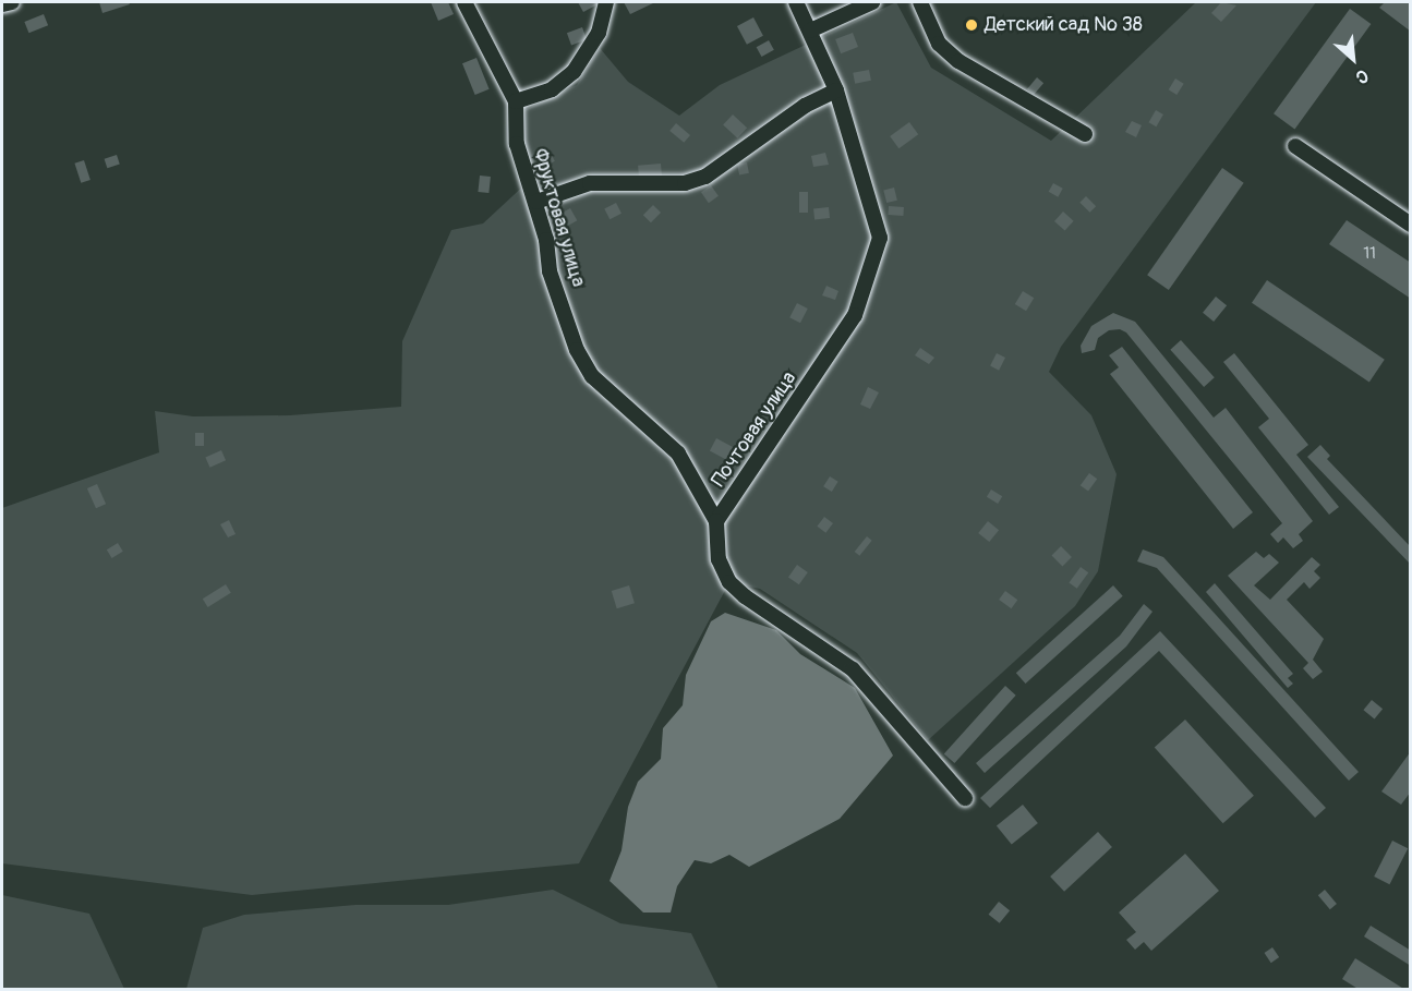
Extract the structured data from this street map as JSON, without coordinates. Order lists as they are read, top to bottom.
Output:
{
  "streets": {
    "street": ["Фруктовая улица", "Почтовая улица"]
  },
  "crossings": [
    ["Фруктовая улица", "Почтовая улица"]
  ],
  "places": ["Детский сад № 38"],
  "house_numbers": ["11"],
  "north": "bottom right"
}
